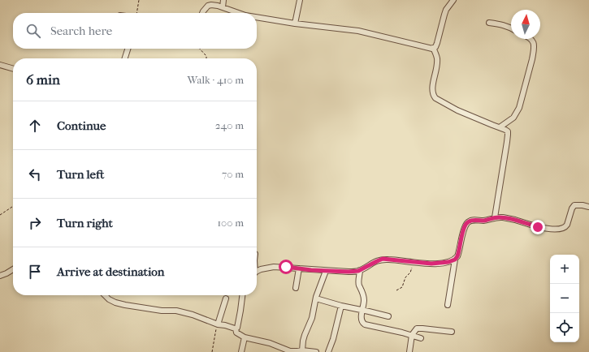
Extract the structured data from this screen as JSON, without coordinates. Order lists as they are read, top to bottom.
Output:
{
  "north": "top",
  "page": {
    "search": "Search here",
    "heading": ["6 min", "Walk · 410 m"],
    "list": [
      ["Continue", "240 m"],
      ["Turn left", "70 m"],
      ["Turn right", "100 m"],
      "Arrive at destination"
    ],
    "map_buttons": ["+", "−"]
  }
}
